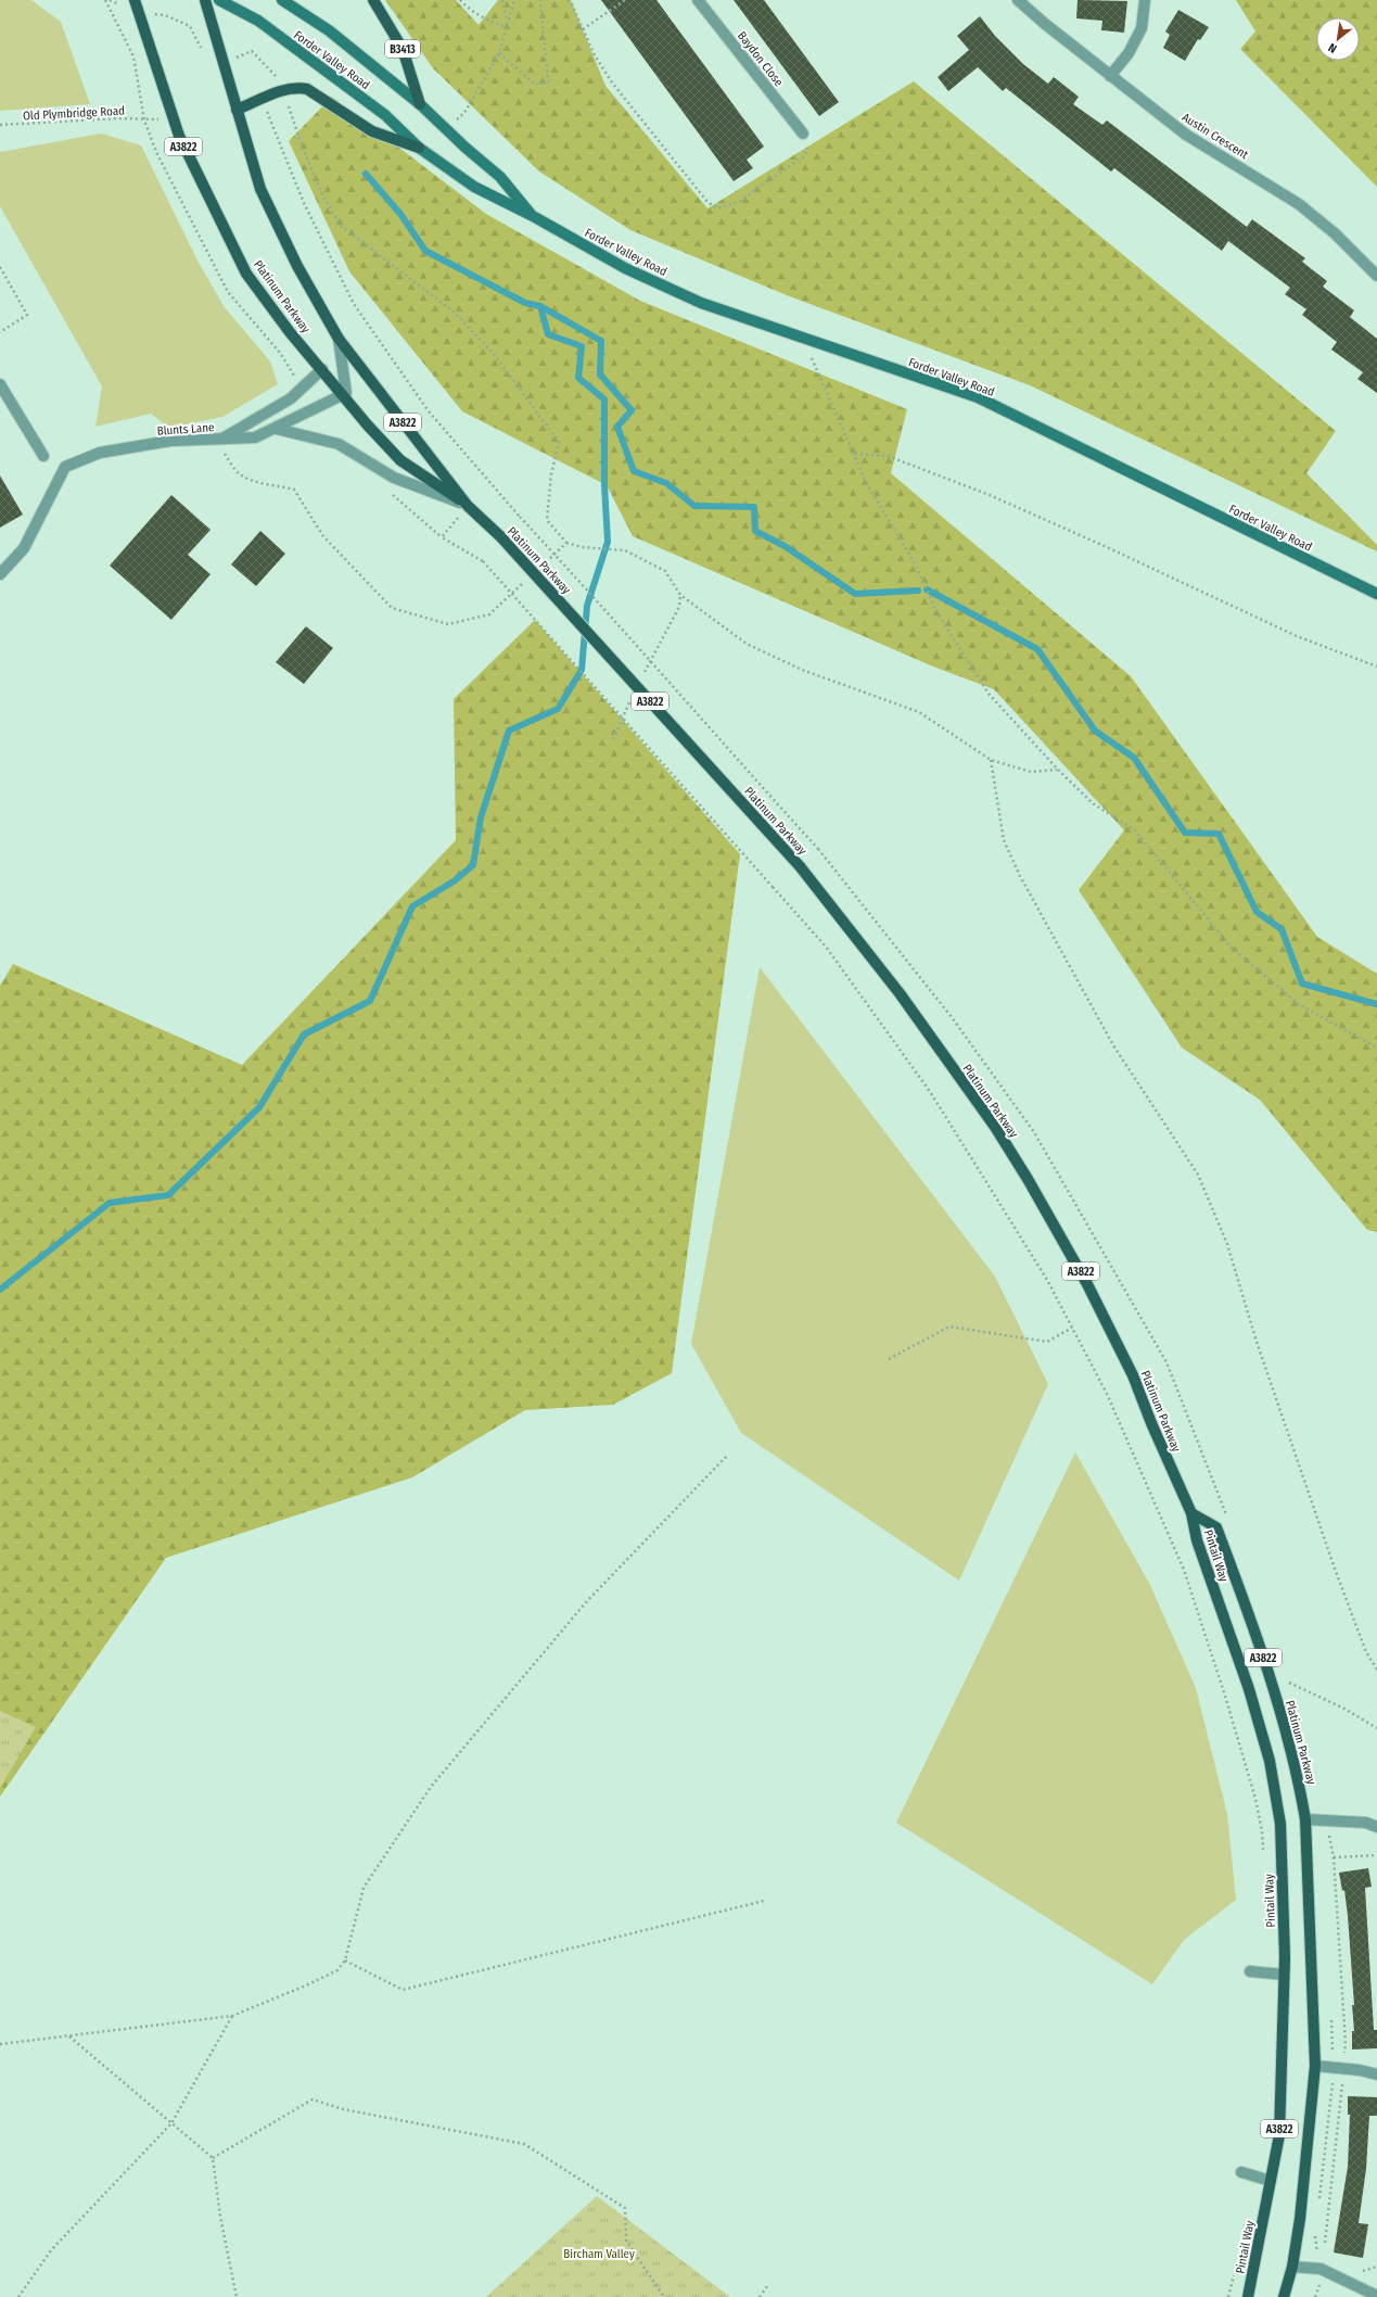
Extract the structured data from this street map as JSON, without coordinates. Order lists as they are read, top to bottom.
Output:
{
  "streets": {
    "main road": [
      "B3413",
      "Forder Valley Road",
      "A3822",
      "Platinum Parkway",
      "Pintail Way"
    ],
    "street": ["Baydon Close", "Austin Crescent", "Blunts Lane"],
    "path": ["Old Plymbridge Road"]
  },
  "crossings": [
    ["B3413", "Forder Valley Road"],
    ["Old Plymbridge Road", "Platinum Parkway"],
    ["Platinum Parkway", "Blunts Lane"],
    ["Platinum Parkway", "Pintail Way"]
  ],
  "parks": ["Bircham Valley"],
  "north": "bottom left"
}
